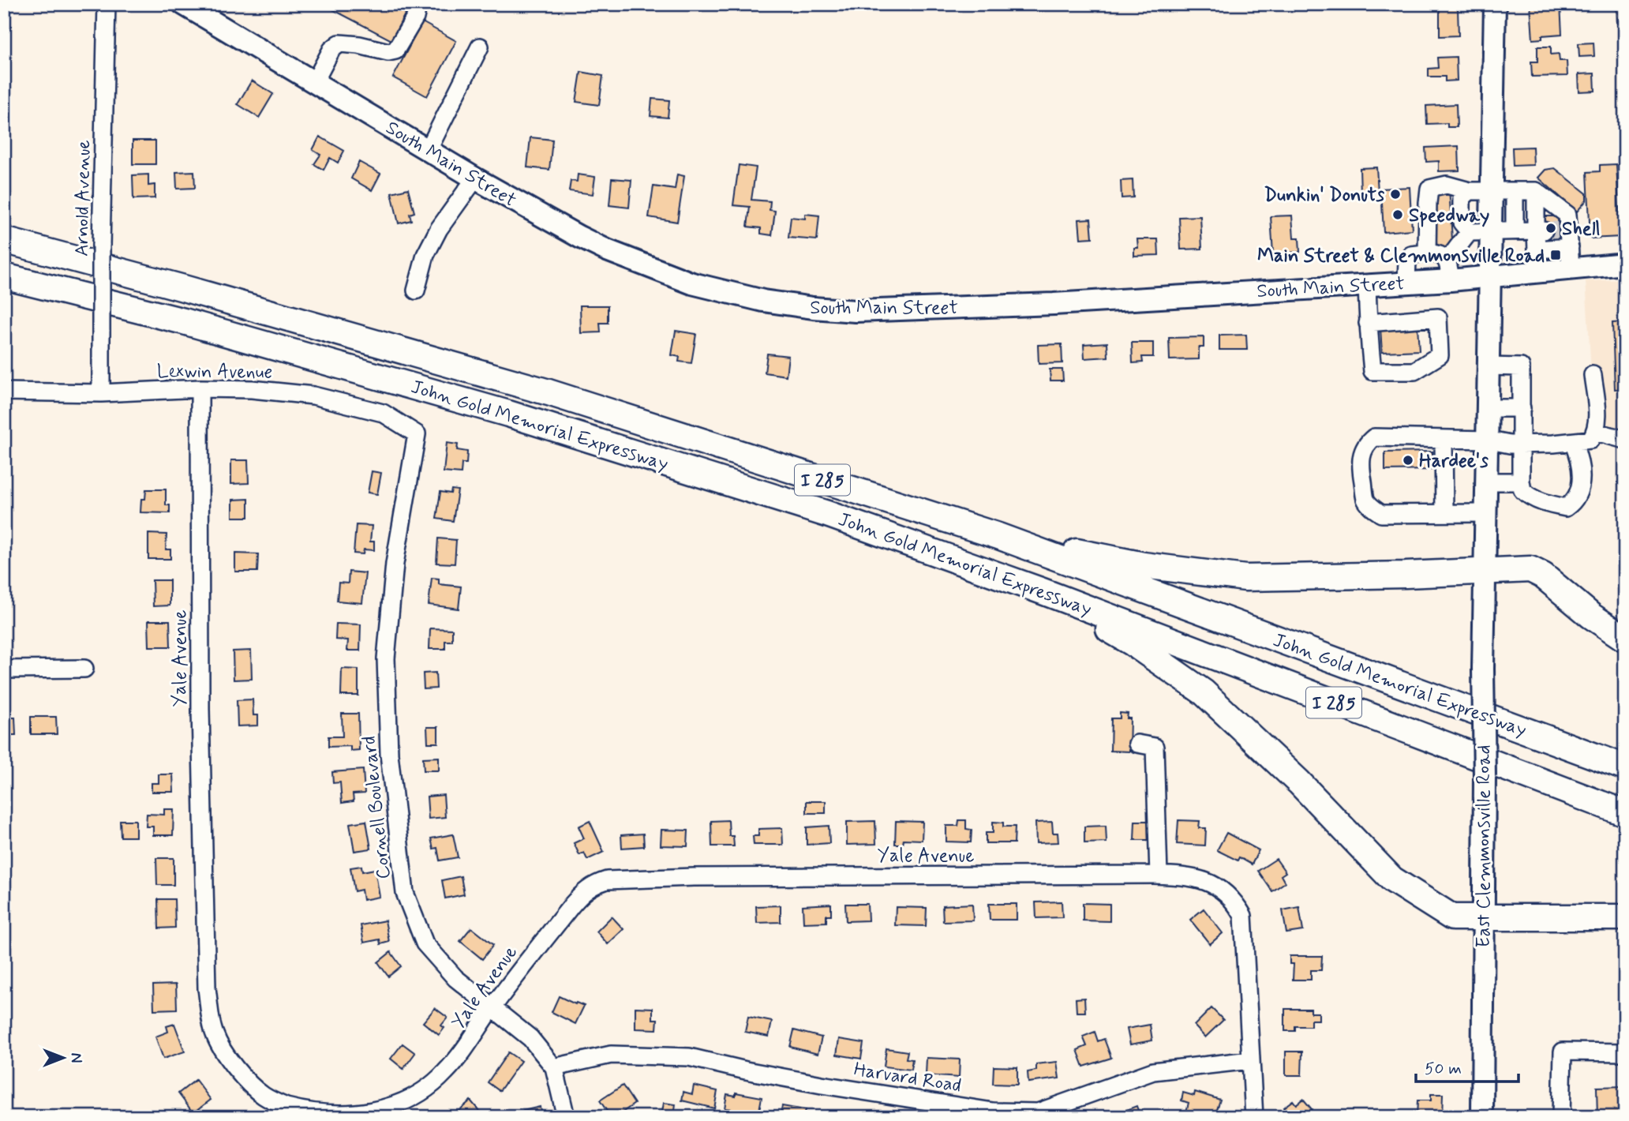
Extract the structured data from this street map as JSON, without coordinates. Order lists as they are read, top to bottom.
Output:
{
  "streets": {
    "highway": ["John Gold Memorial Expressway", "I 285"],
    "main road": ["South Main Street", "East Clemmonsville Road"],
    "street": [
      "Arnold Avenue",
      "Lexwin Avenue",
      "Yale Avenue",
      "Cornell Boulevard",
      "Harvard Road"
    ]
  },
  "crossings": [
    ["South Main Street", "East Clemmonsville Road"],
    ["Arnold Avenue", "Lexwin Avenue"],
    ["Lexwin Avenue", "Yale Avenue"],
    ["Lexwin Avenue", "Cornell Boulevard"],
    ["Yale Avenue", "Cornell Boulevard"],
    ["Yale Avenue", "Harvard Road"],
    ["Cornell Boulevard", "Harvard Road"]
  ],
  "places": {
    "other": [
      "Dunkin' Donuts",
      "Speedway",
      "Shell",
      "Hardee's"
    ],
    "transit": ["Main Street & Clemmonsville Road"]
  },
  "scale_bar": "50 m",
  "north": "right"
}
